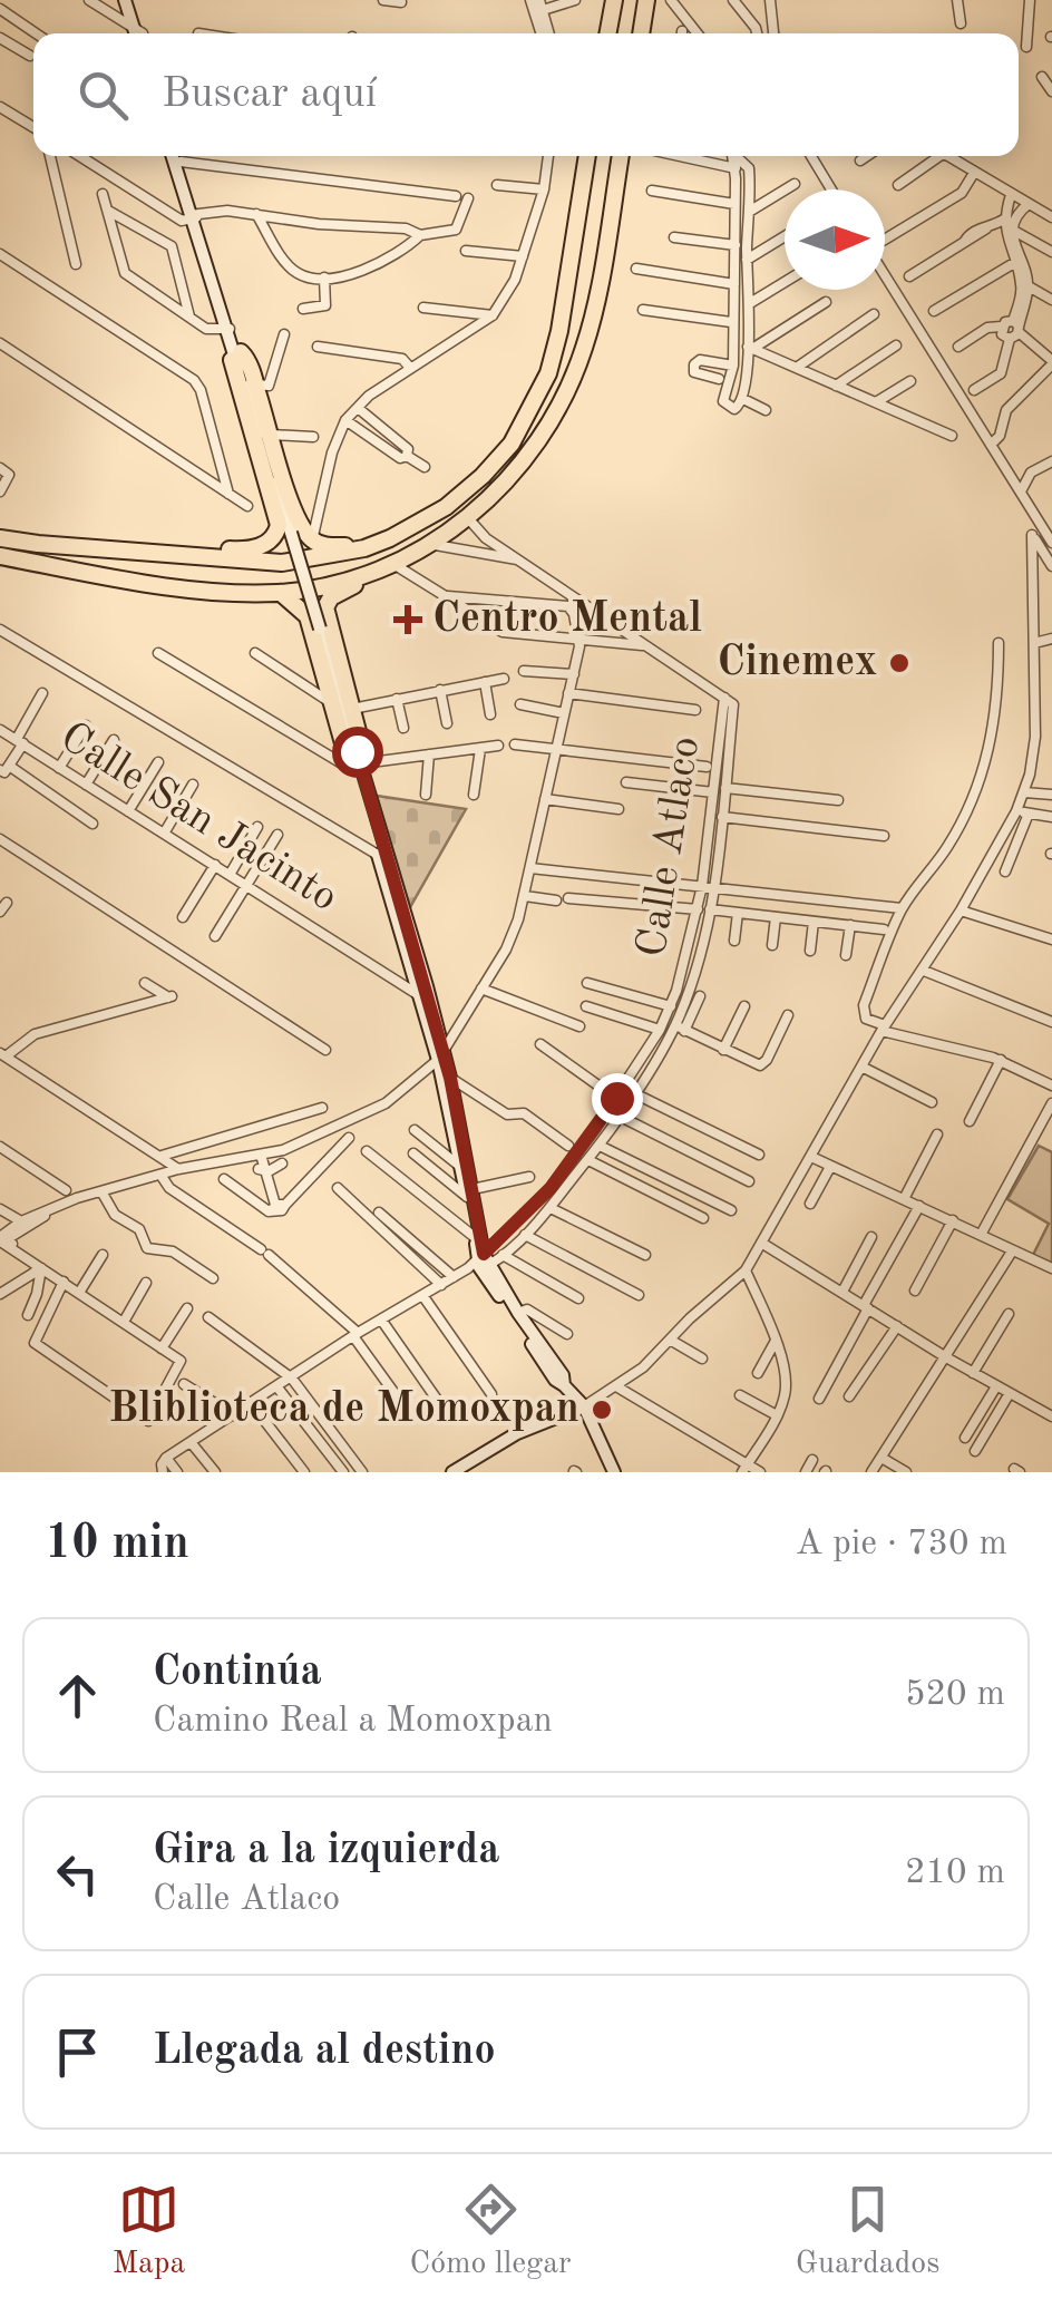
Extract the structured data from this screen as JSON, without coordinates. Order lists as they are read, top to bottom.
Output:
{
  "streets": {
    "street": ["Calle San Jacinto", "Calle Atlaco"]
  },
  "places": {
    "health": ["Centro Mental"],
    "other": ["Cinemex", "Bliblioteca de Momoxpan"]
  },
  "north": "right",
  "page": {
    "search": "Buscar aquí",
    "heading": ["10 min", "A pie · 730 m"],
    "list": [
      ["Continúa", "Camino Real a Momoxpan", "520 m"],
      ["Gira a la izquierda", "Calle Atlaco", "210 m"],
      "Llegada al destino"
    ],
    "nav": ["Mapa", "Cómo llegar", "Guardados"]
  }
}
